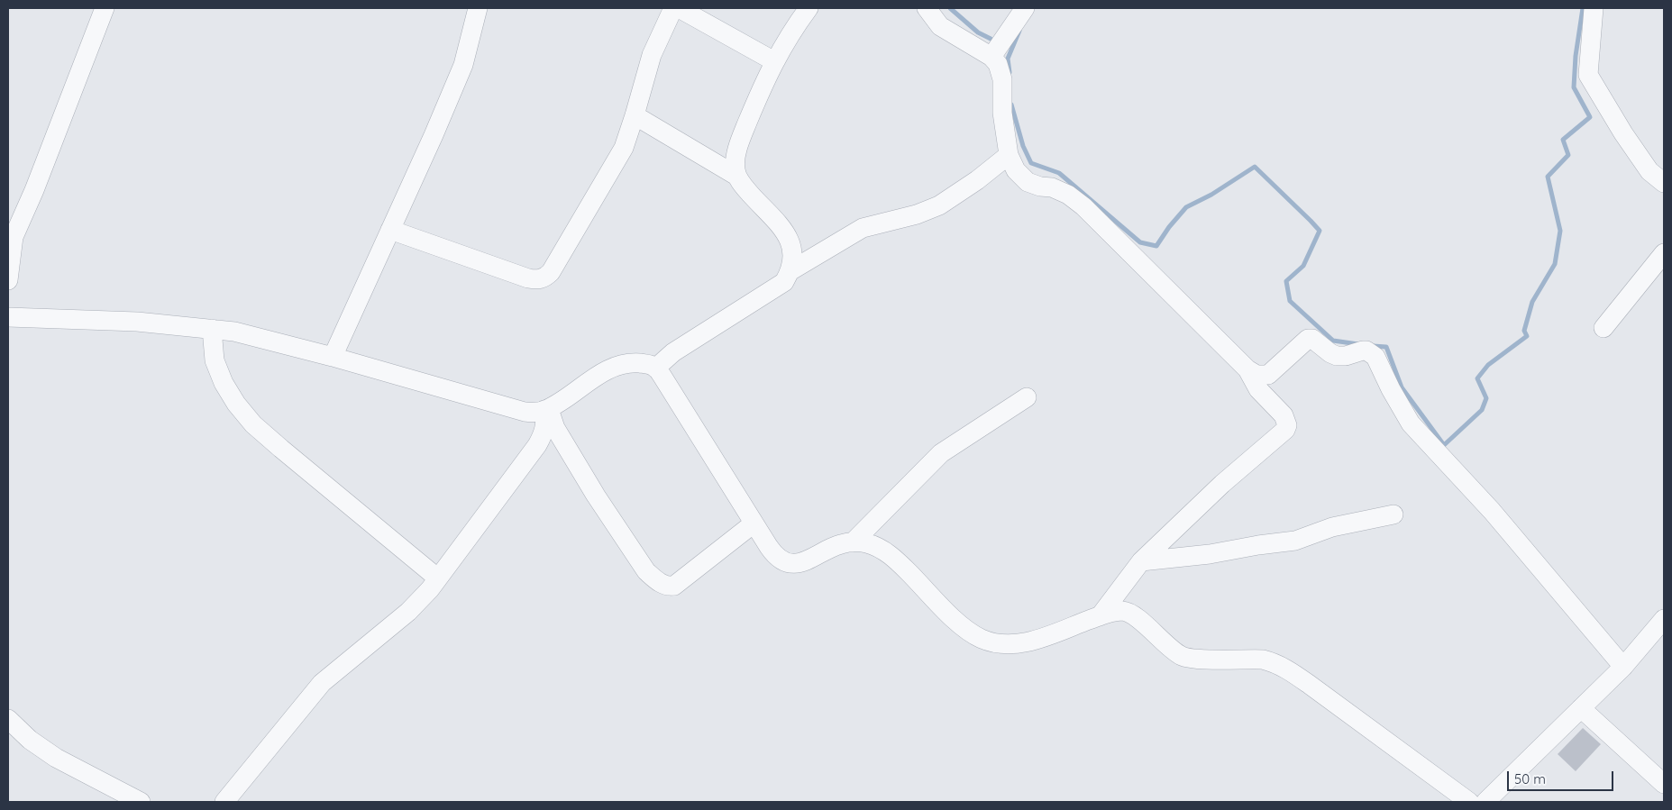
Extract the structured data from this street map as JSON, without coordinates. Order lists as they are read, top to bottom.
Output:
{
  "scale_bar": "50 m"
}
